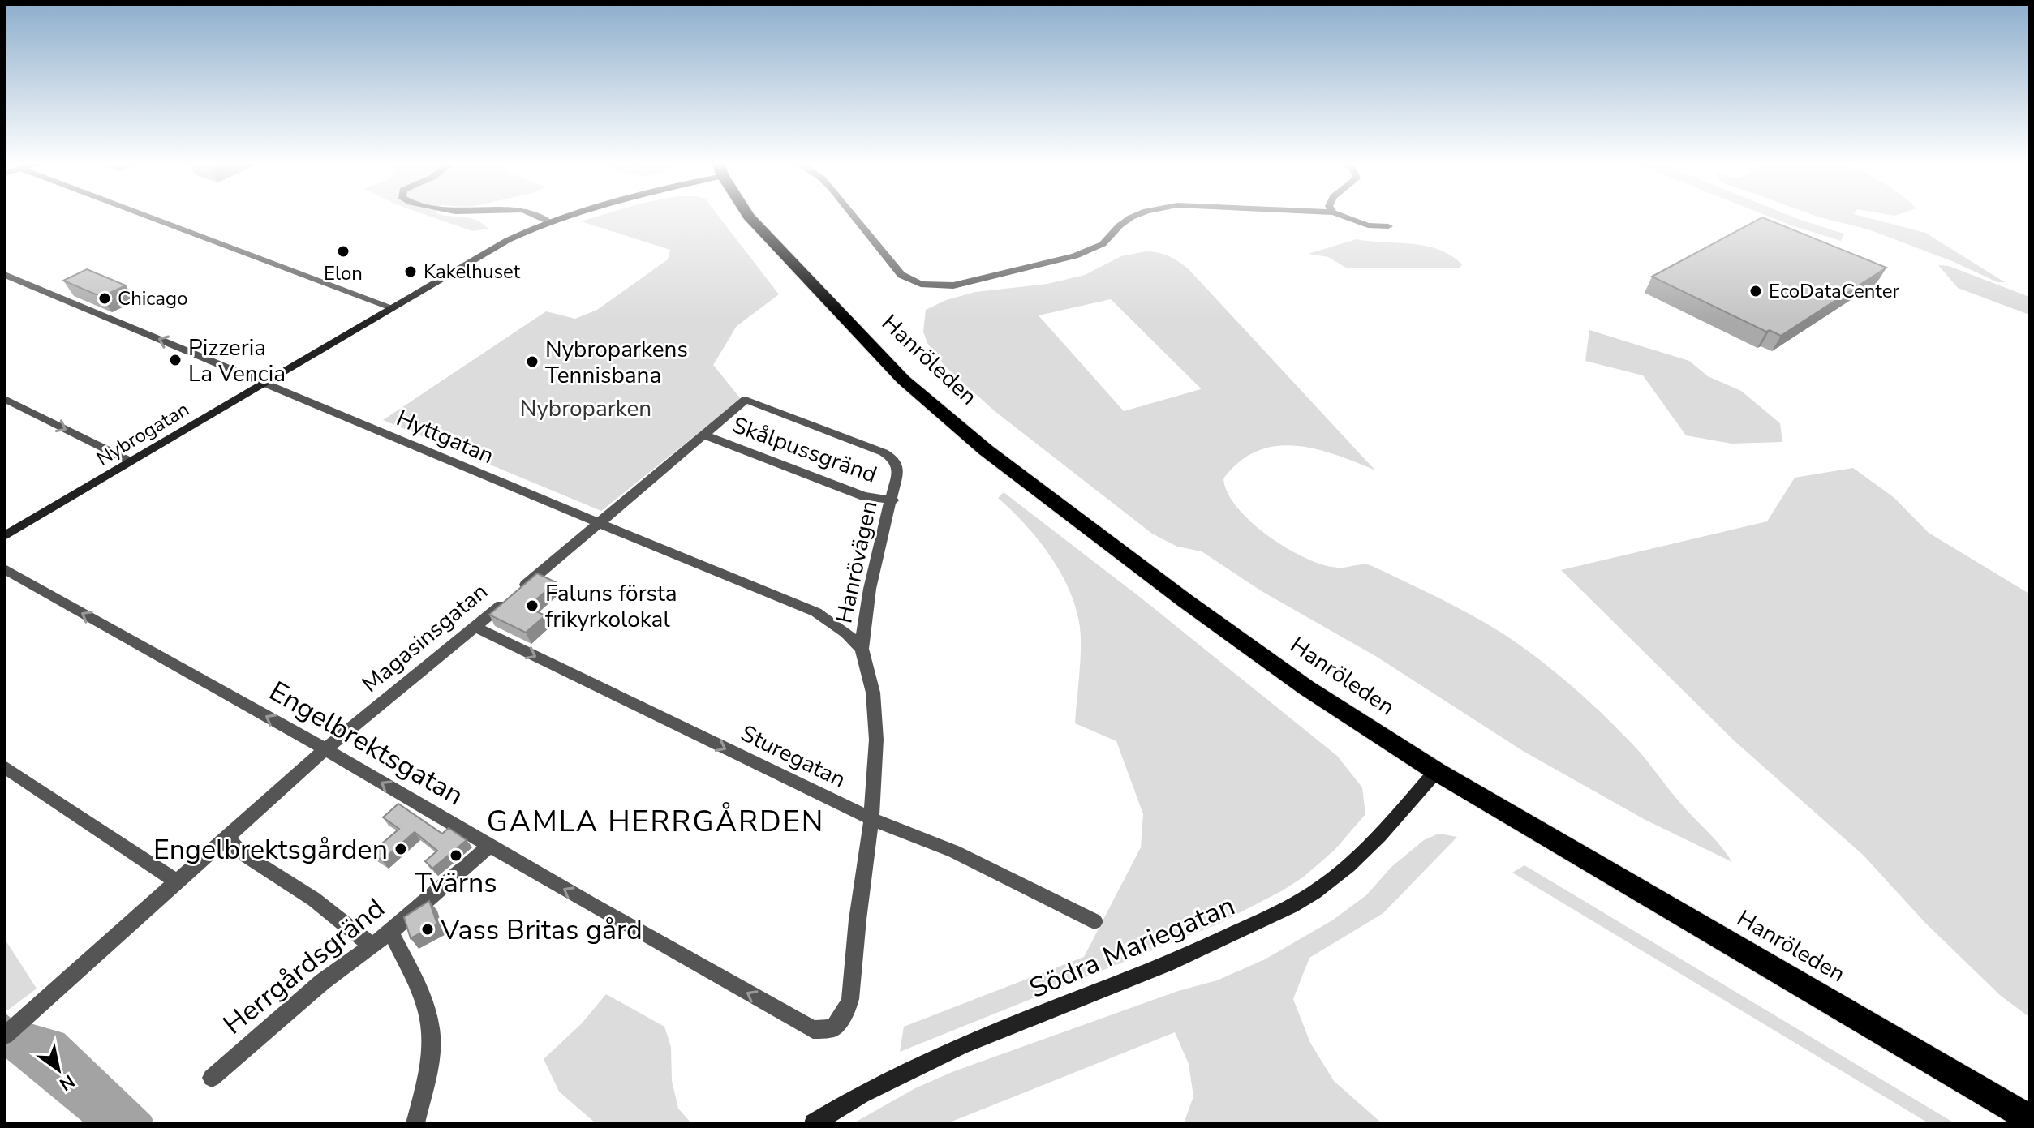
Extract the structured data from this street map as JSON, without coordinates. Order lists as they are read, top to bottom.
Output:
{
  "streets": {
    "highway": ["Hanröleden"],
    "street": [
      "Nybrogatan",
      "Hyttgatan",
      "Skålpussgränd",
      "Hanrövägen",
      "Magasinsgatan",
      "Engelbrektsgatan",
      "Sturegatan",
      "Södra Mariegatan",
      "Herrgårdsgränd"
    ]
  },
  "crossings": [
    ["Hanröleden", "Södra Mariegatan"],
    ["Nybrogatan", "Hyttgatan"],
    ["Hyttgatan", "Hanrövägen"],
    ["Hyttgatan", "Magasinsgatan"],
    ["Skålpussgränd", "Hanrövägen"],
    ["Skålpussgränd", "Magasinsgatan"],
    ["Hanrövägen", "Magasinsgatan"],
    ["Hanrövägen", "Engelbrektsgatan"],
    ["Hanrövägen", "Sturegatan"],
    ["Magasinsgatan", "Engelbrektsgatan"],
    ["Magasinsgatan", "Sturegatan"],
    ["Engelbrektsgatan", "Herrgårdsgränd"]
  ],
  "one_way": ["Engelbrektsgatan", "Sturegatan"],
  "districts": ["GAMLA HERRGÅRDEN"],
  "parks": ["Nybroparken"],
  "places": [
    "Elon",
    "Kakelhuset",
    "EcoDataCenter",
    "Chicago",
    "Pizzeria La Vencia",
    "Nybroparkens Tennisbana",
    "Faluns första frikyrkolokal",
    "Engelbrektsgården",
    "Tvärns",
    "Vass Britas gård"
  ],
  "north": "bottom right"
}
